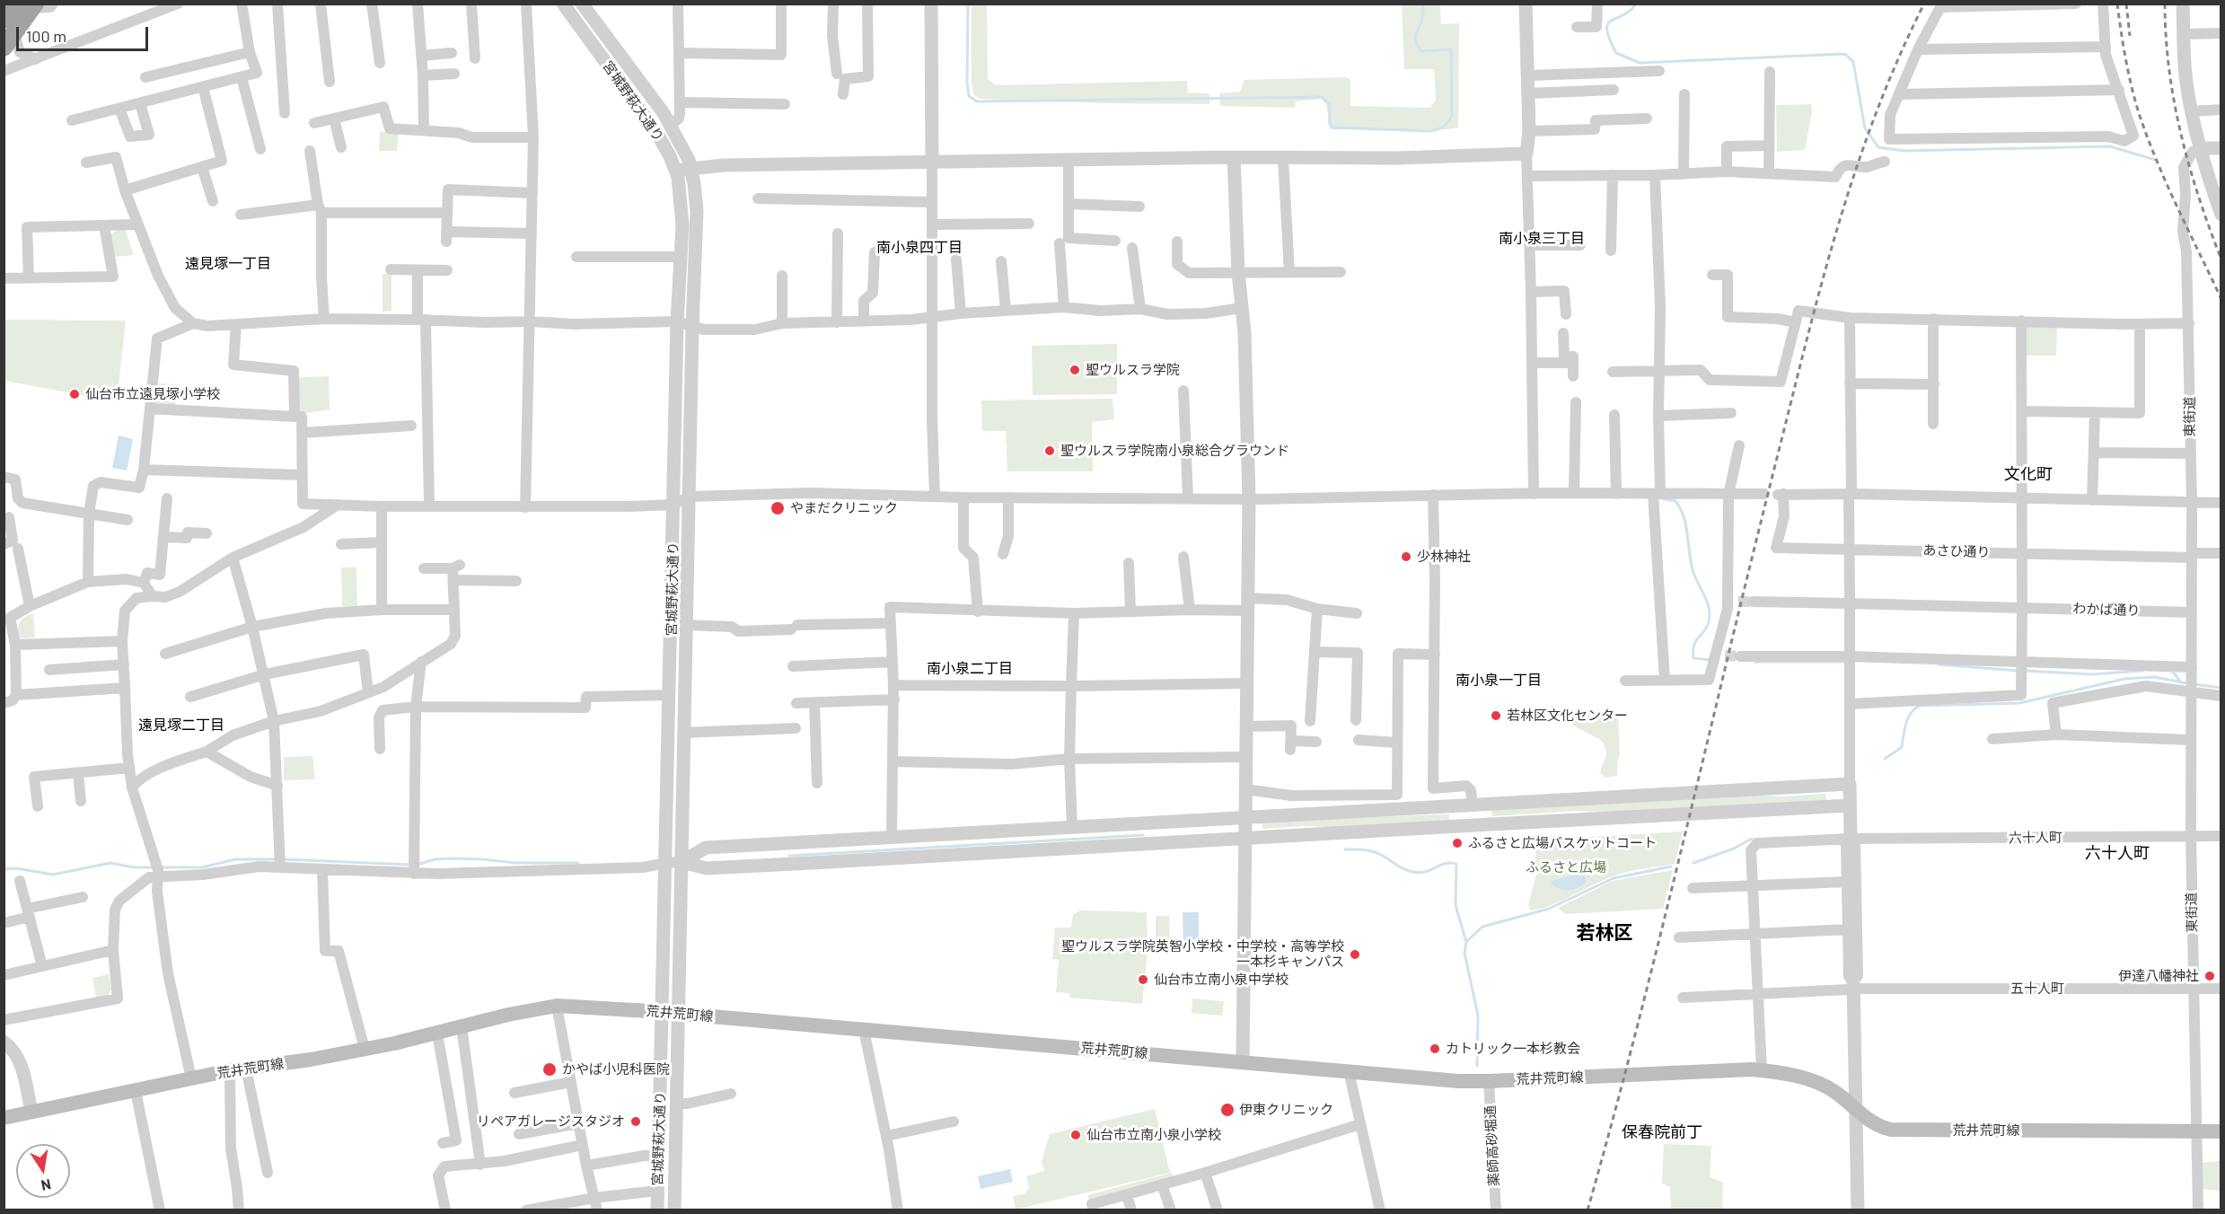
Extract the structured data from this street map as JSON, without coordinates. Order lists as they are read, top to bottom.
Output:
{
  "streets": {
    "main road": ["荒井荒町線"],
    "street": [
      "宮城野萩大通り",
      "東街道",
      "あさひ通り",
      "わかば通り",
      "六十人町",
      "五十人町",
      "薬師高砂堀通"
    ]
  },
  "crossings": [
    ["宮城野萩大通り", "荒井荒町線"],
    ["東街道", "あさひ通り"],
    ["東街道", "わかば通り"],
    ["東街道", "六十人町"],
    ["東街道", "五十人町"],
    ["東街道", "荒井荒町線"],
    ["六十人町", "五十人町"],
    ["六十人町", "荒井荒町線"],
    ["荒井荒町線", "薬師高砂堀通"]
  ],
  "districts": [
    "南小泉三丁目",
    "南小泉四丁目",
    "遠見塚一丁目",
    "文化町",
    "南小泉二丁目",
    "南小泉一丁目",
    "遠見塚二丁目",
    "六十人町",
    "若林区",
    "保春院前丁"
  ],
  "parks": ["ふるさと広場"],
  "places": [
    "聖ウルスラ学院",
    "仙台市立遠見塚小学校",
    "聖ウルスラ学院南小泉総合グラウンド",
    "やまだクリニック",
    "少林神社",
    "若林区文化センター",
    "ふるさと広場バスケットコート",
    "聖ウルスラ学院英智小学校・中学校・高等学校 一本杉キャンパス",
    "伊達八幡神社",
    "仙台市立南小泉中学校",
    "カトリック一本杉教会",
    "かやば小児科医院",
    "伊東クリニック",
    "リペアガレージスタジオ",
    "仙台市立南小泉小学校"
  ],
  "scale_bar": "100 m",
  "north": "bottom"
}
